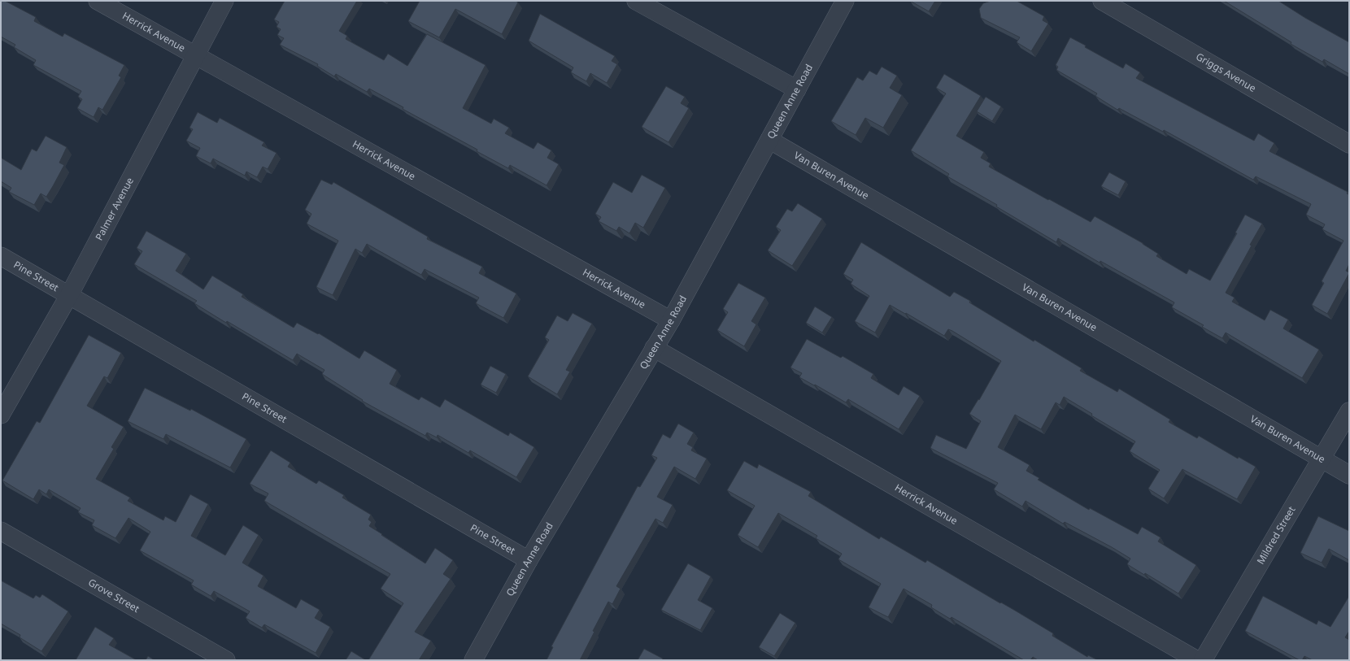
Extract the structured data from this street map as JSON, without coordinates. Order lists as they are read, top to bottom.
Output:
{
  "streets": {
    "street": [
      "Herrick Avenue",
      "Griggs Avenue",
      "Queen Anne Road",
      "Van Buren Avenue",
      "Palmer Avenue",
      "Pine Street",
      "Mildred Street",
      "Grove Street"
    ]
  },
  "crossings": [
    ["Herrick Avenue", "Queen Anne Road"],
    ["Herrick Avenue", "Palmer Avenue"],
    ["Queen Anne Road", "Van Buren Avenue"],
    ["Queen Anne Road", "Pine Street"],
    ["Van Buren Avenue", "Mildred Street"],
    ["Palmer Avenue", "Pine Street"]
  ]
}
